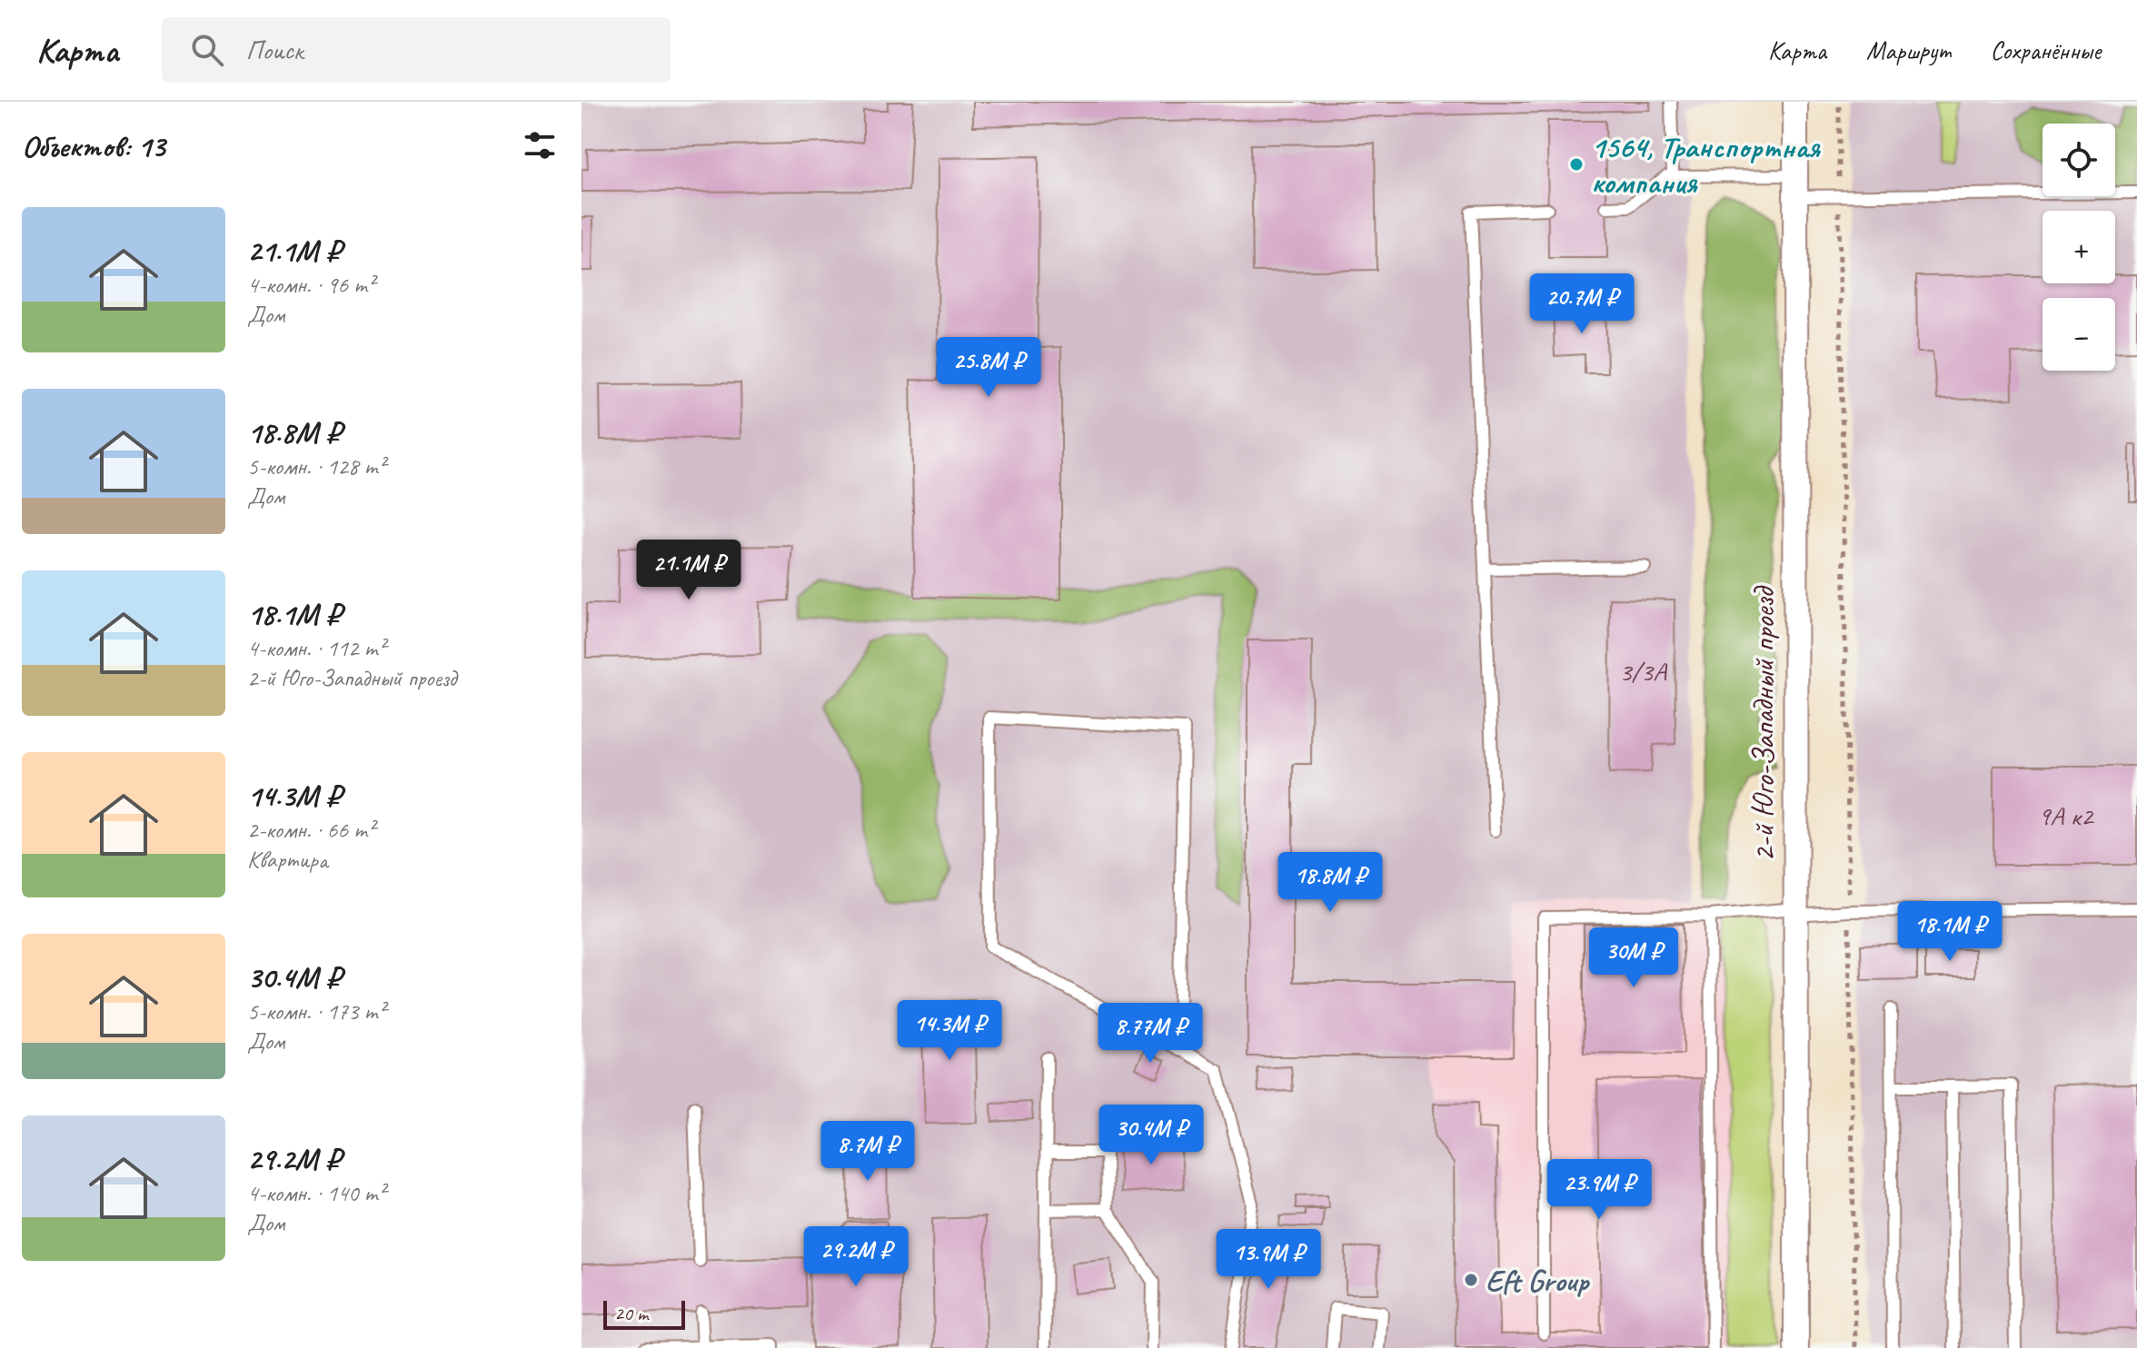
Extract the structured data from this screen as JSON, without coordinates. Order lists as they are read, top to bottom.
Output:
{
  "streets": {
    "street": ["2-й Юго-Западный проезд"]
  },
  "places": ["1564, Транспортная компания", "Eft Group"],
  "house_numbers": ["3/3А", "9А к2"],
  "scale_bar": "20 m",
  "page": {
    "header": "Карта",
    "search": "Поиск",
    "nav": ["Карта", "Маршрут", "Сохранённые"],
    "heading": "Объектов: 13",
    "map_buttons": ["+", "−"],
    "list": [
      {
        "name": "21.1M ₽",
        "note": "4-комн. · 96 m² · Дом"
      },
      {
        "name": "18.8M ₽",
        "note": "5-комн. · 128 m² · Дом"
      },
      {
        "name": "18.1M ₽",
        "note": "4-комн. · 112 m² · 2-й Юго-Западный проезд"
      },
      {
        "name": "14.3M ₽",
        "note": "2-комн. · 66 m² · Квартира"
      },
      {
        "name": "30.4M ₽",
        "note": "5-комн. · 173 m² · Дом"
      },
      {
        "name": "29.2M ₽",
        "note": "4-комн. · 140 m² · Дом"
      }
    ],
    "price": [
      "20.7M ₽",
      "25.8M ₽",
      "21.1M ₽",
      "18.8M ₽",
      "18.1M ₽",
      "30M ₽",
      "14.3M ₽",
      "8.77M ₽",
      "30.4M ₽",
      "8.7M ₽",
      "23.9M ₽",
      "29.2M ₽",
      "13.9M ₽"
    ],
    "scale": "20 m"
  }
}
